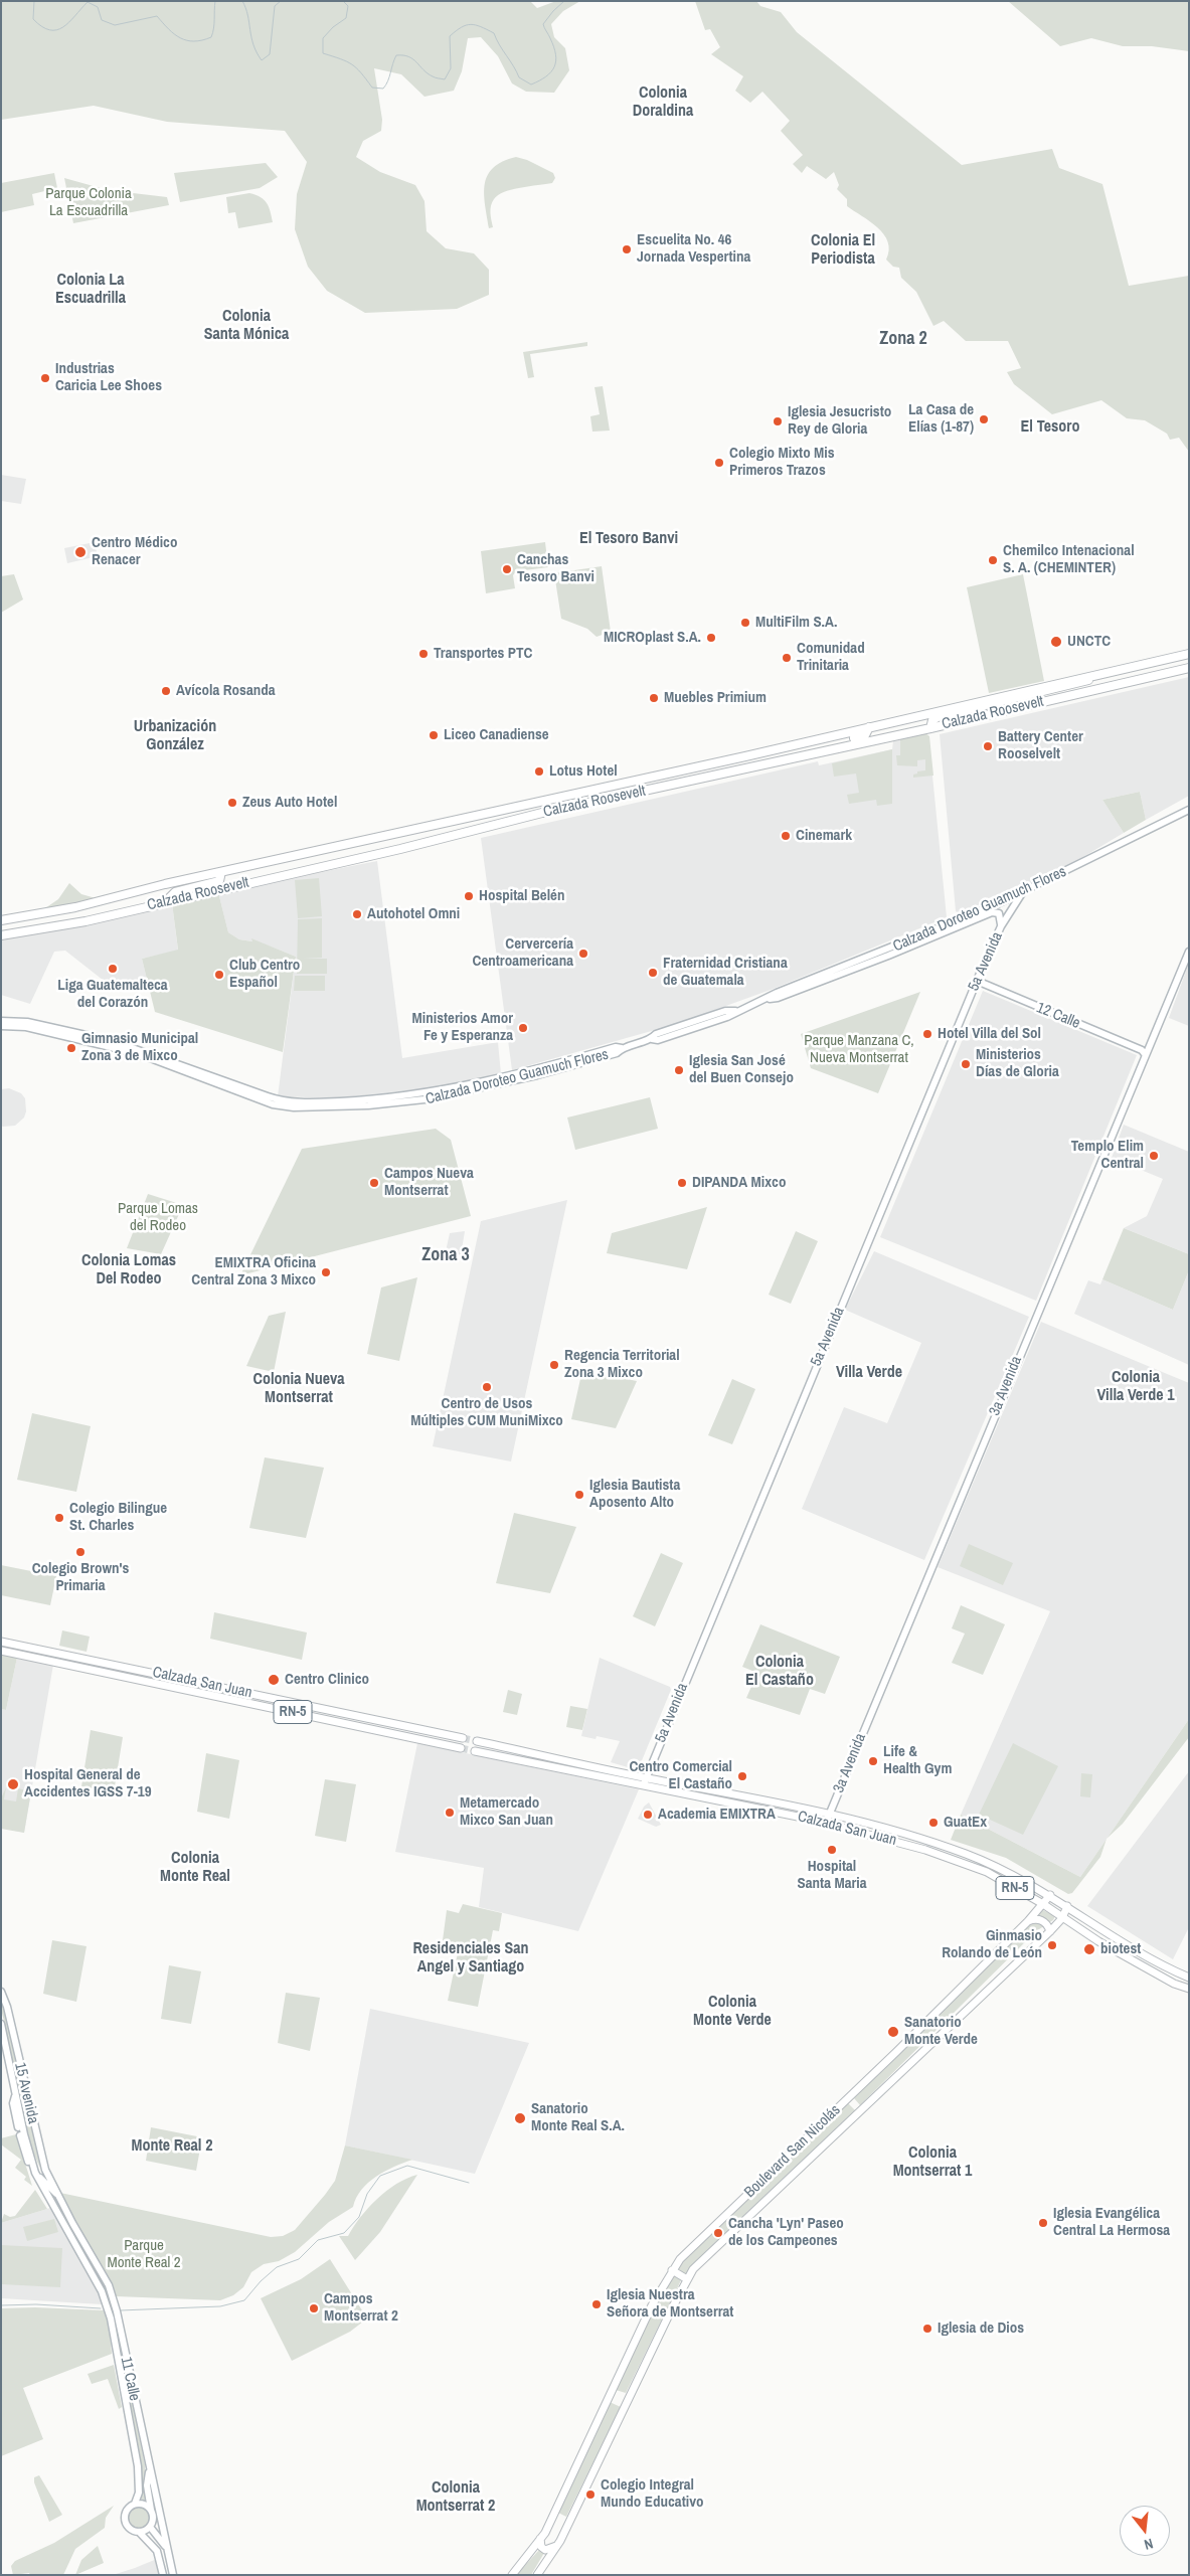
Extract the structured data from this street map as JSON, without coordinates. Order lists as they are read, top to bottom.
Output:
{
  "streets": {
    "highway": ["Calzada Roosevelt"],
    "main road": [
      "Calzada Doroteo Guamuch Flores",
      "5a Avenida",
      "12 Calle",
      "3a Avenida",
      "Calzada San Juan",
      "RN-5",
      "15 Avenida",
      "Boulevard San Nicolás",
      "11 Calle"
    ]
  },
  "crossings": [
    ["Calzada Doroteo Guamuch Flores", "5a Avenida"],
    ["5a Avenida", "12 Calle"],
    ["5a Avenida", "Calzada San Juan"],
    ["12 Calle", "3a Avenida"],
    ["3a Avenida", "Calzada San Juan"],
    ["Calzada San Juan", "Boulevard San Nicolás"],
    ["15 Avenida", "11 Calle"]
  ],
  "districts": [
    "Colonia Doraldina",
    "Colonia El Periodista",
    "Colonia La Escuadrilla",
    "Colonia Santa Mónica",
    "Zona 2",
    "El Tesoro",
    "El Tesoro Banvi",
    "Urbanización González",
    "Zona 3",
    "Colonia Lomas Del Rodeo",
    "Villa Verde",
    "Colonia Villa Verde 1",
    "Colonia Nueva Montserrat",
    "Colonia El Castaño",
    "Colonia Monte Real",
    "Residenciales San Angel y Santiago",
    "Colonia Monte Verde",
    "Monte Real 2",
    "Colonia Montserrat 1",
    "Colonia Montserrat 2"
  ],
  "parks": [
    "Parque Colonia La Escuadrilla",
    "Parque Manzana C, Nueva Montserrat",
    "Parque Lomas del Rodeo",
    "Parque Monte Real 2"
  ],
  "places": [
    "Escuelita No. 46 Jornada Vespertina",
    "Industrias Caricia Lee Shoes",
    "La Casa de Elías (1-87)",
    "Iglesia Jesucristo Rey de Gloria",
    "Colegio Mixto Mis Primeros Trazos",
    "Centro Médico Renacer",
    "Chemilco Intenacional S. A. (CHEMINTER)",
    "Canchas Tesoro Banvi",
    "MultiFilm S.A.",
    "MICROplast S.A.",
    "UNCTC",
    "Transportes PTC",
    "Comunidad Trinitaria",
    "Avícola Rosanda",
    "Muebles Primium",
    "Liceo Canadiense",
    "Battery Center Rooselvelt",
    "Lotus Hotel",
    "Zeus Auto Hotel",
    "Cinemark",
    "Hospital Belén",
    "Autohotel Omni",
    "Cervercería Centroamericana",
    "Liga Guatemalteca del Corazón",
    "Fraternidad Cristiana de Guatemala",
    "Club Centro Español",
    "Ministerios Amor Fe y Esperanza",
    "Hotel Villa del Sol",
    "Gimnasio Municipal Zona 3 de Mixco",
    "Ministerios Días de Gloria",
    "Iglesia San José del Buen Consejo",
    "Templo Elim Central",
    "Campos Nueva Montserrat",
    "DIPANDA Mixco",
    "EMIXTRA Oficina Central Zona 3 Mixco",
    "Regencia Territorial Zona 3 Mixco",
    "Centro de Usos Múltiples CUM MuniMixco",
    "Iglesia Bautista Aposento Alto",
    "Colegio Bilingue St. Charles",
    "Colegio Brown's Primaria",
    "Centro Clinico",
    "Life & Health Gym",
    "Centro Comercial El Castaño",
    "Hospital General de Accidentes IGSS 7-19",
    "Metamercado Mixco San Juan",
    "Academia EMIXTRA",
    "GuatEx",
    "Hospital Santa Maria",
    "Ginmasio Rolando de León",
    "biotest",
    "Sanatorio Monte Verde",
    "Sanatorio Monte Real S.A.",
    "Iglesia Evangélica Central La Hermosa",
    "Cancha 'Lyn' Paseo de los Campeones",
    "Iglesia Nuestra Señora de Montserrat",
    "Campos Montserrat 2",
    "Iglesia de Dios",
    "Colegio Integral Mundo Educativo"
  ],
  "north": "bottom"
}
